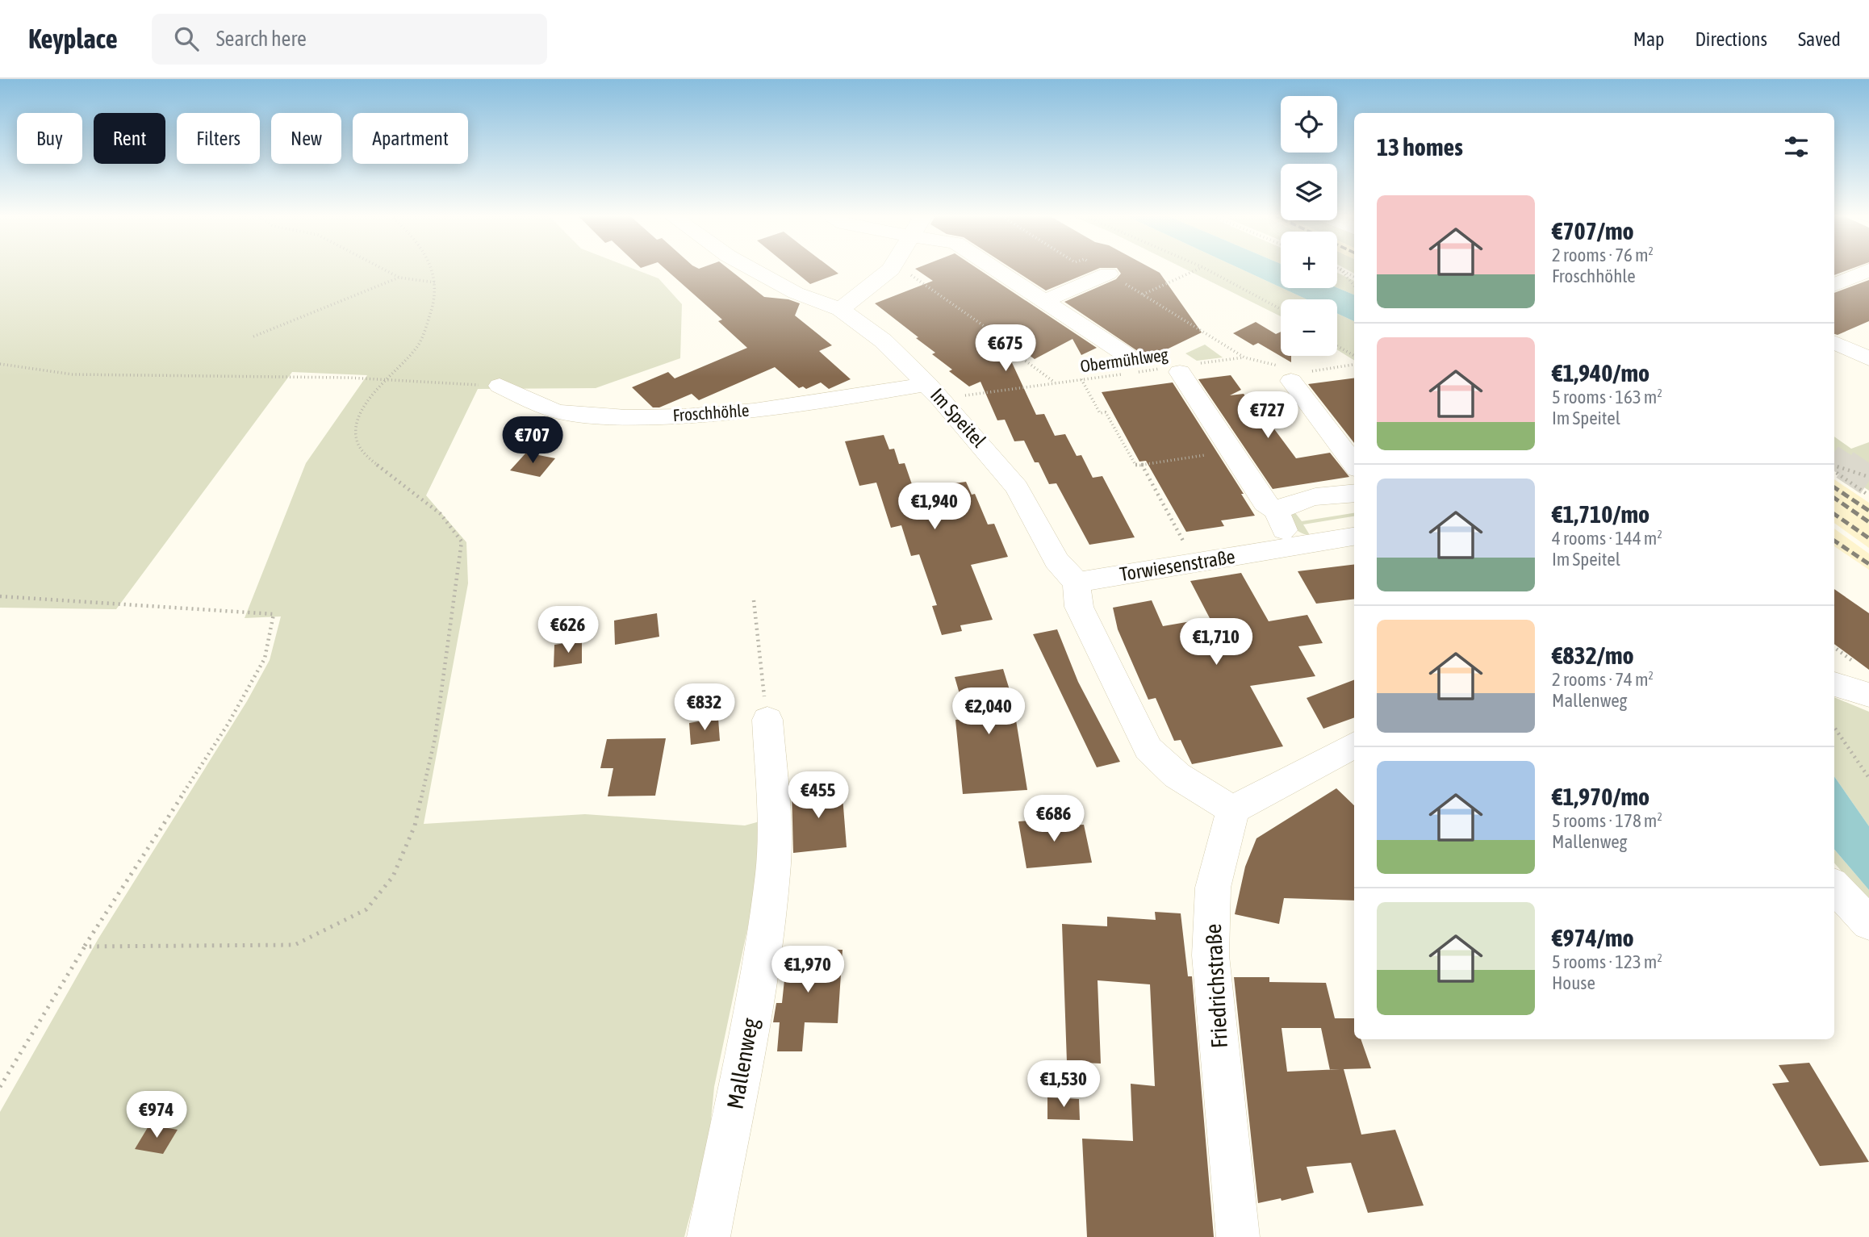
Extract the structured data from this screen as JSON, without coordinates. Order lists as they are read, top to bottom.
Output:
{
  "streets": {
    "street": [
      "Froschhöhle",
      "Im Speitel",
      "Torwiesenstraße",
      "Friedrichstraße",
      "Mallenweg"
    ],
    "path": ["Obermühlweg"]
  },
  "crossings": [
    ["Obermühlweg", "Froschhöhle"],
    ["Obermühlweg", "Im Speitel"],
    ["Froschhöhle", "Im Speitel"],
    ["Im Speitel", "Torwiesenstraße"]
  ],
  "page": {
    "header": "Keyplace",
    "search": "Search here",
    "nav": ["Map", "Directions", "Saved"],
    "map_buttons": ["+", "−"],
    "chip": [
      "Buy",
      "Rent",
      "Filters",
      "New",
      "Apartment"
    ],
    "heading": "13 homes",
    "list": [
      {
        "name": "€707/mo",
        "note": "2 rooms · 76 m² · Froschhöhle"
      },
      {
        "name": "€1,940/mo",
        "note": "5 rooms · 163 m² · Im Speitel"
      },
      {
        "name": "€1,710/mo",
        "note": "4 rooms · 144 m² · Im Speitel"
      },
      {
        "name": "€832/mo",
        "note": "2 rooms · 74 m² · Mallenweg"
      },
      {
        "name": "€1,970/mo",
        "note": "5 rooms · 178 m² · Mallenweg"
      },
      {
        "name": "€974/mo",
        "note": "5 rooms · 123 m² · House"
      }
    ],
    "price": [
      "€675",
      "€727",
      "€707",
      "€1,940",
      "€626",
      "€1,710",
      "€832",
      "€2,040",
      "€455",
      "€686",
      "€1,970",
      "€1,530",
      "€974"
    ]
  }
}
